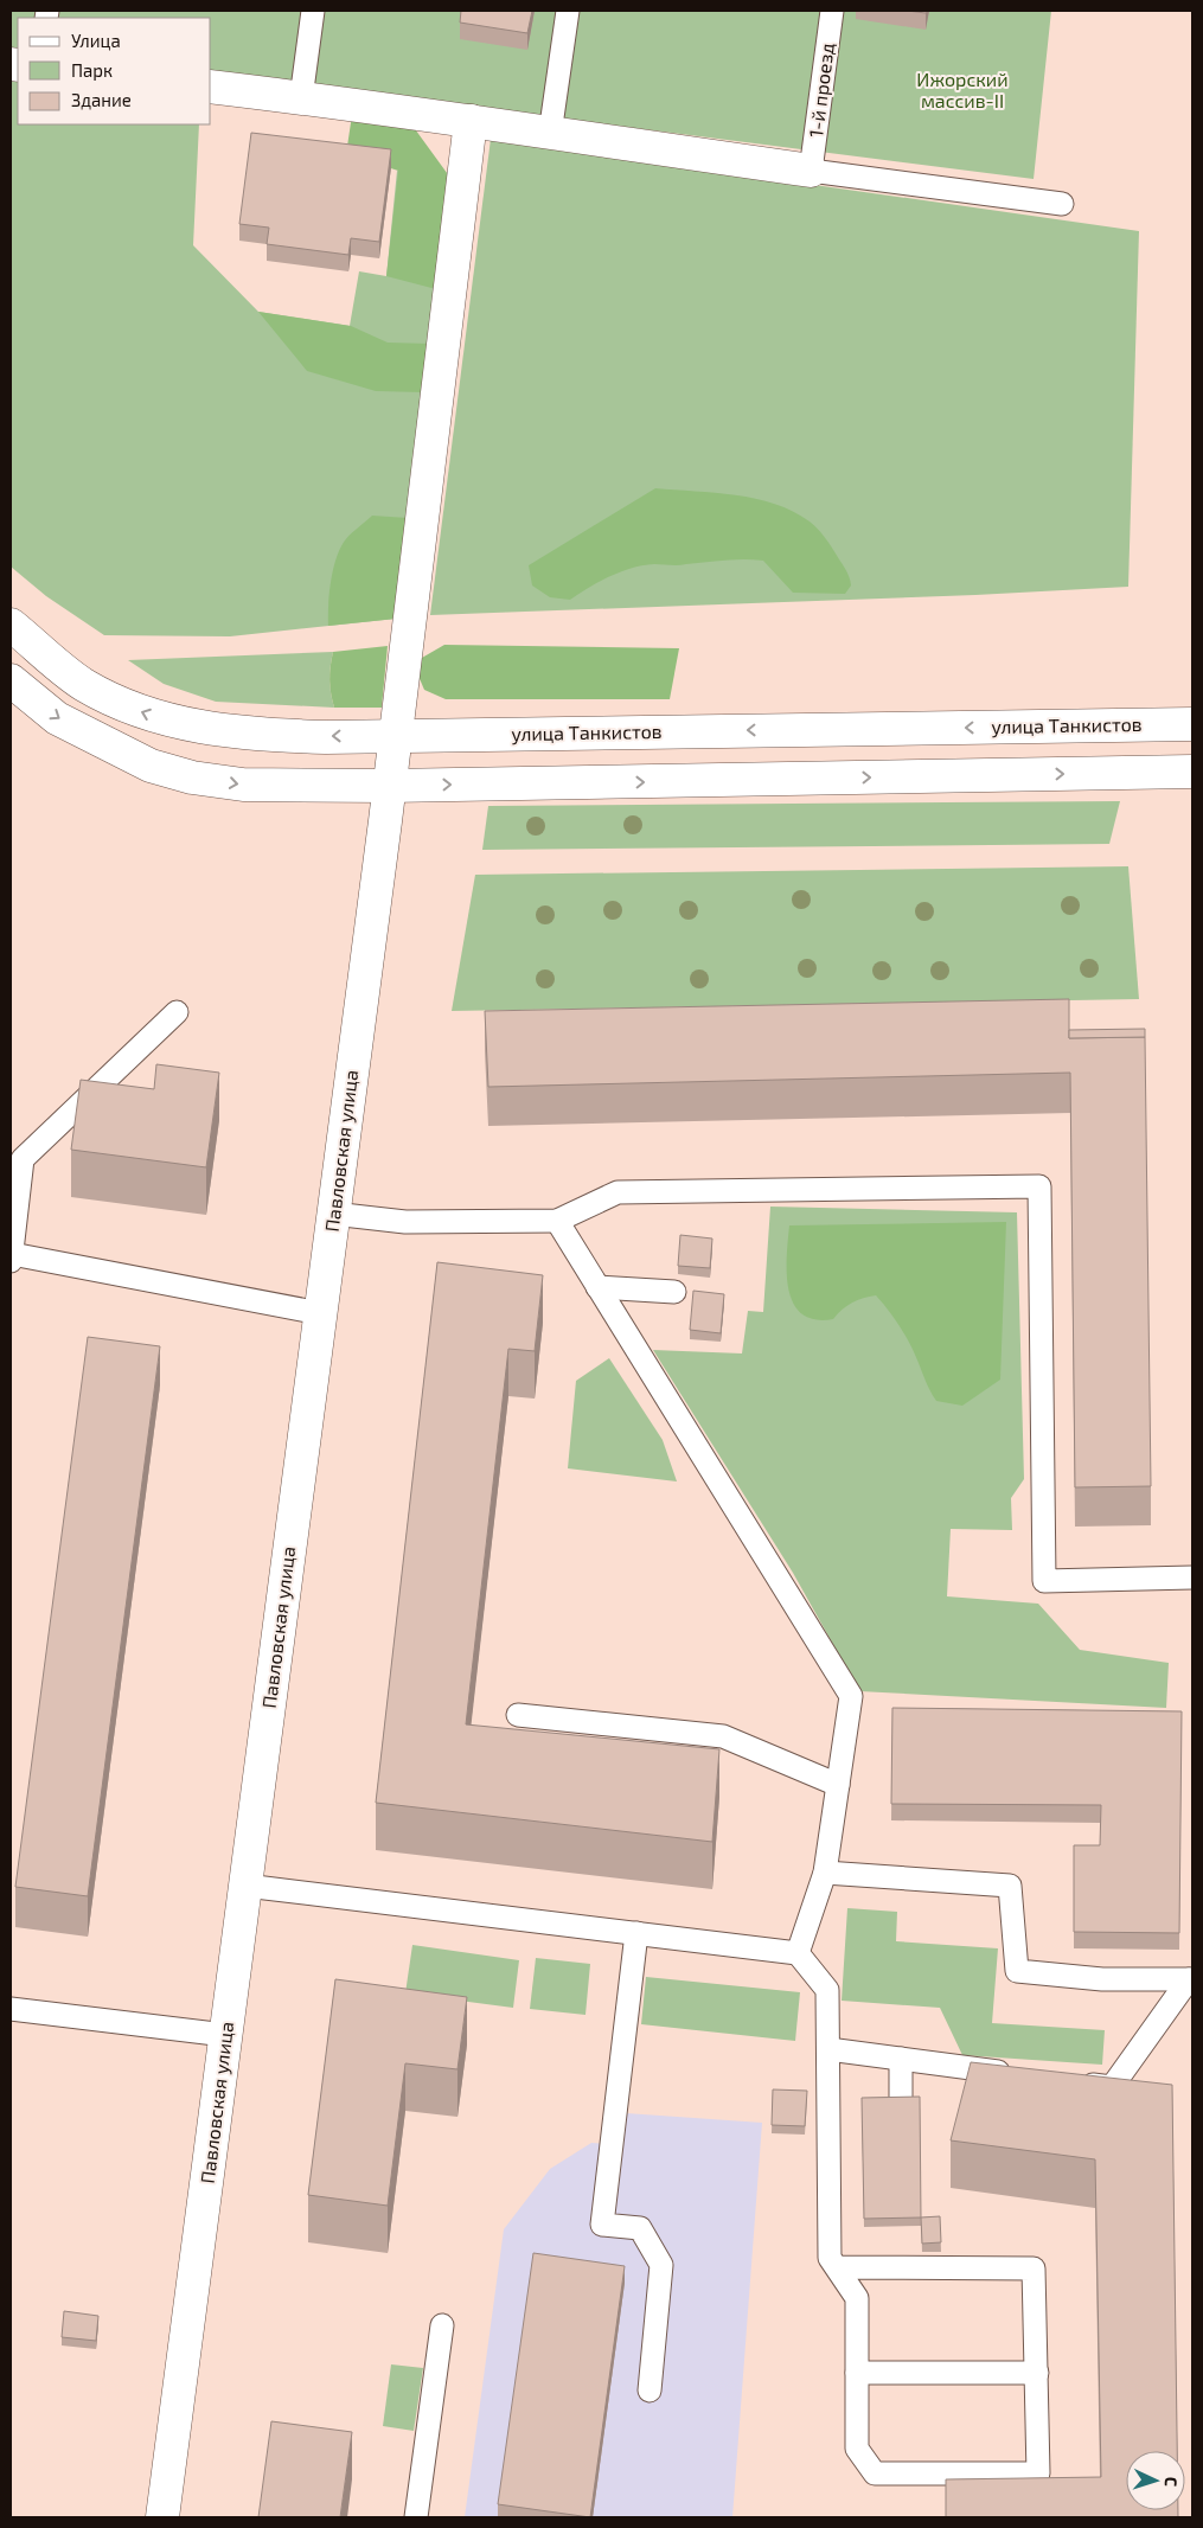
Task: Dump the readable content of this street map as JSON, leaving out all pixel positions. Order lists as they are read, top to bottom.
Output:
{
  "streets": {
    "street": ["улица Танкистов", "Павловская улица"],
    "lane": ["1-й проезд"]
  },
  "crossings": [
    ["улица Танкистов", "Павловская улица"]
  ],
  "parks": ["Ижорский массив-II"],
  "legend": ["Улица", "Парк", "Здание"],
  "north": "right"
}
